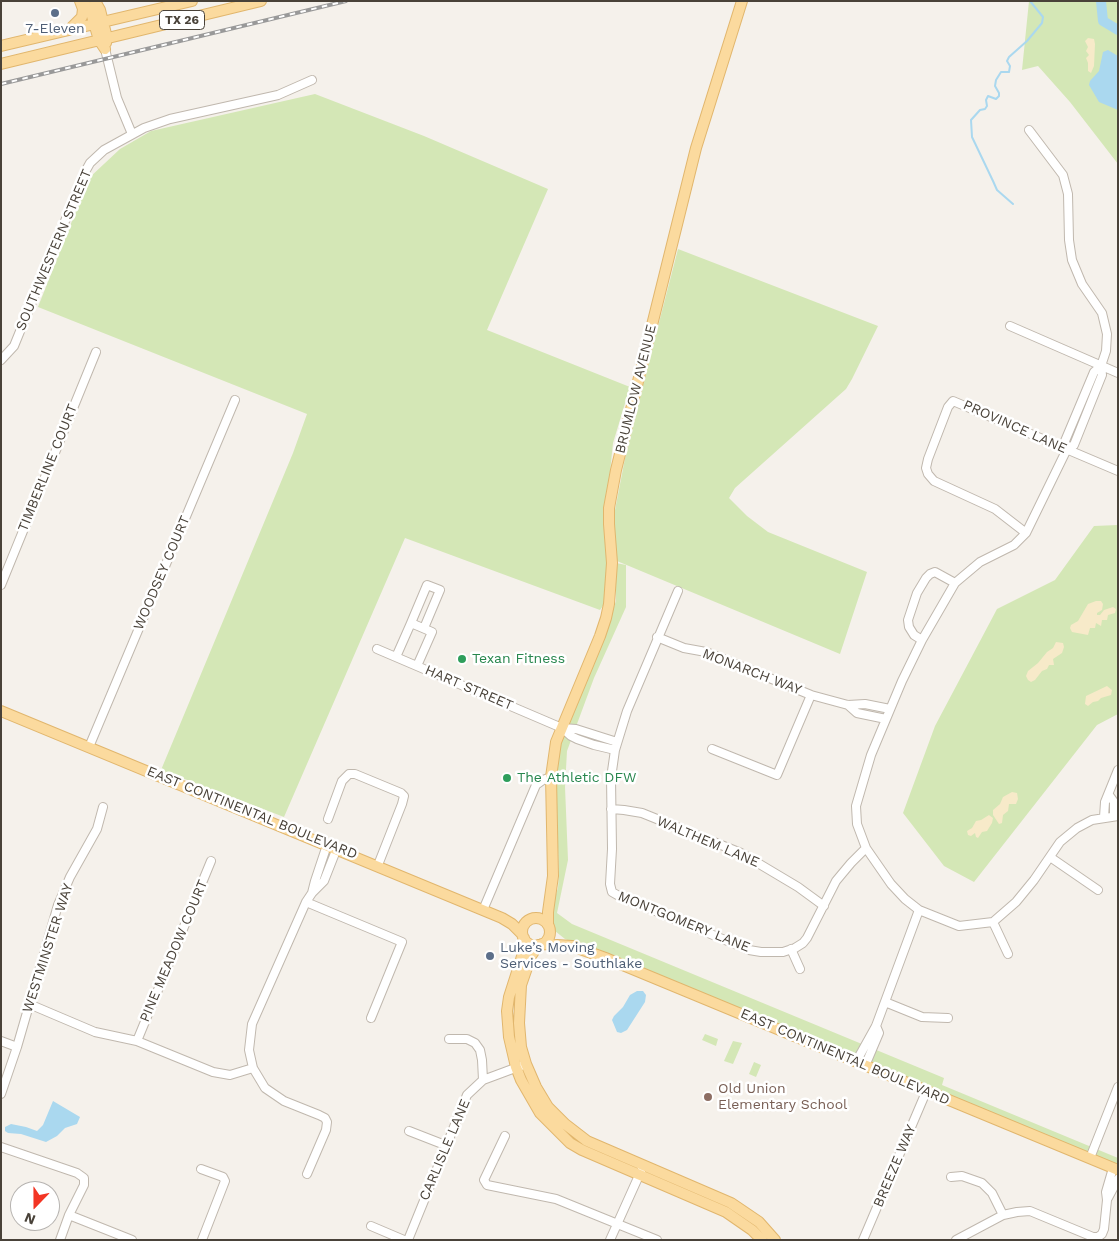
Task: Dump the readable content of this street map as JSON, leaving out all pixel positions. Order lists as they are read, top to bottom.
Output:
{
  "streets": {
    "main road": ["TX 26", "BRUMLOW AVENUE", "EAST CONTINENTAL BOULEVARD"],
    "street": [
      "SOUTHWESTERN STREET",
      "PROVINCE LANE",
      "TIMBERLINE COURT",
      "WOODSEY COURT",
      "MONARCH WAY",
      "HART STREET",
      "WALTHEM LANE",
      "MONTGOMERY LANE",
      "WESTMINSTER WAY",
      "PINE MEADOW COURT",
      "CARLISLE LANE",
      "BREEZE WAY"
    ]
  },
  "crossings": [
    ["BRUMLOW AVENUE", "HART STREET"],
    ["BRUMLOW AVENUE", "EAST CONTINENTAL BOULEVARD"],
    ["WOODSEY COURT", "EAST CONTINENTAL BOULEVARD"],
    ["MONARCH WAY", "MONTGOMERY LANE"],
    ["EAST CONTINENTAL BOULEVARD", "BREEZE WAY"],
    ["WALTHEM LANE", "MONTGOMERY LANE"]
  ],
  "places": [
    "7-Eleven",
    "Texan Fitness",
    "The Athletic DFW",
    "Luke’s Moving Services - Southlake",
    "Old Union Elementary School"
  ],
  "north": "bottom"
}
